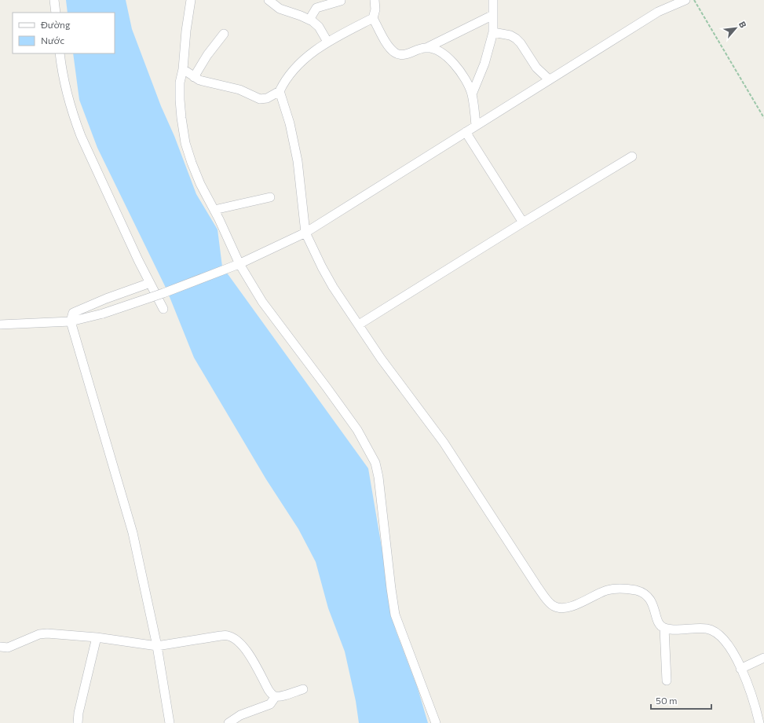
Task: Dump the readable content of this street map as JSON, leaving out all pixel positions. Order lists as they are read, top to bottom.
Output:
{
  "legend": ["Đường", "Nước"],
  "scale_bar": "50 m",
  "north": "top right"
}
